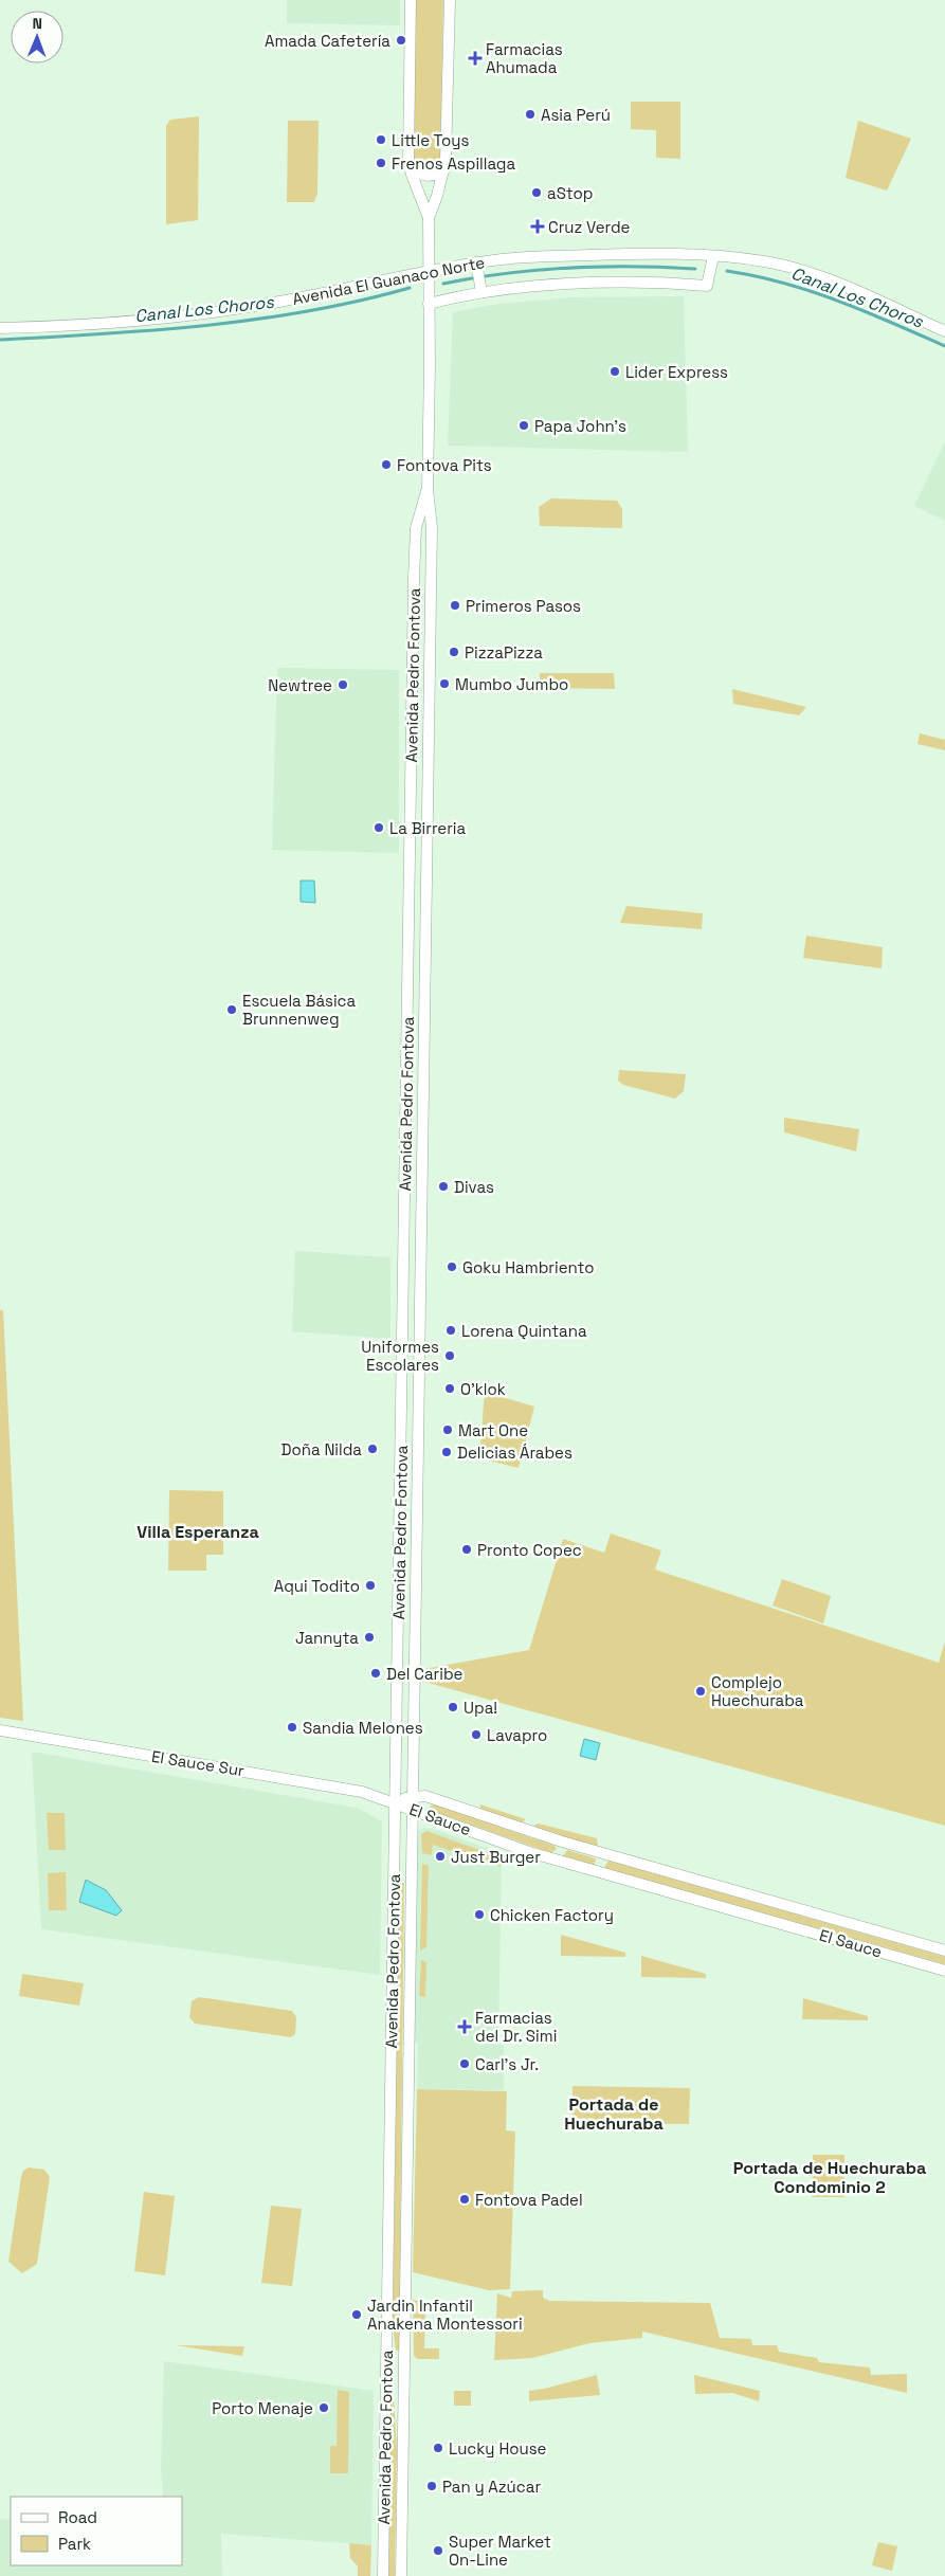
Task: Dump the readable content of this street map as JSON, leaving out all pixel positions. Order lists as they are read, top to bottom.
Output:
{
  "streets": {
    "street": [
      "Avenida El Guanaco Norte",
      "Avenida Pedro Fontova",
      "El Sauce Sur",
      "El Sauce"
    ]
  },
  "crossings": [
    ["Avenida El Guanaco Norte", "Avenida Pedro Fontova"],
    ["Avenida Pedro Fontova", "El Sauce Sur"],
    ["Avenida Pedro Fontova", "El Sauce"],
    ["El Sauce Sur", "El Sauce"]
  ],
  "districts": ["Villa Esperanza", "Portada de Huechuraba", "Portada de Huechuraba Condominio 2"],
  "water": ["Canal Los Choros"],
  "places": {
    "other": [
      "Amada Cafetería",
      "Asia Perú",
      "Little Toys",
      "Frenos Aspillaga",
      "aStop",
      "Lider Express",
      "Papa John's",
      "Fontova Pits",
      "Primeros Pasos",
      "PizzaPizza",
      "Mumbo Jumbo",
      "Newtree",
      "La Birreria",
      "Escuela Básica Brunnenweg",
      "Divas",
      "Goku Hambriento",
      "Lorena Quintana",
      "Uniformes Escolares",
      "O'klok",
      "Mart One",
      "Doña Nilda",
      "Delicias Árabes",
      "Pronto Copec",
      "Aqui Todito",
      "Jannyta",
      "Del Caribe",
      "Complejo Huechuraba",
      "Upa!",
      "Sandia Melones",
      "Lavapro",
      "Just Burger",
      "Chicken Factory",
      "Carl's Jr.",
      "Fontova Padel",
      "Jardin Infantil Anakena Montessori",
      "Porto Menaje",
      "Lucky House",
      "Pan y Azúcar",
      "Super Market On-Line"
    ],
    "health": ["Farmacias Ahumada", "Cruz Verde", "Farmacias del Dr. Simi"]
  },
  "legend": ["Road", "Park"],
  "north": "top"
}
